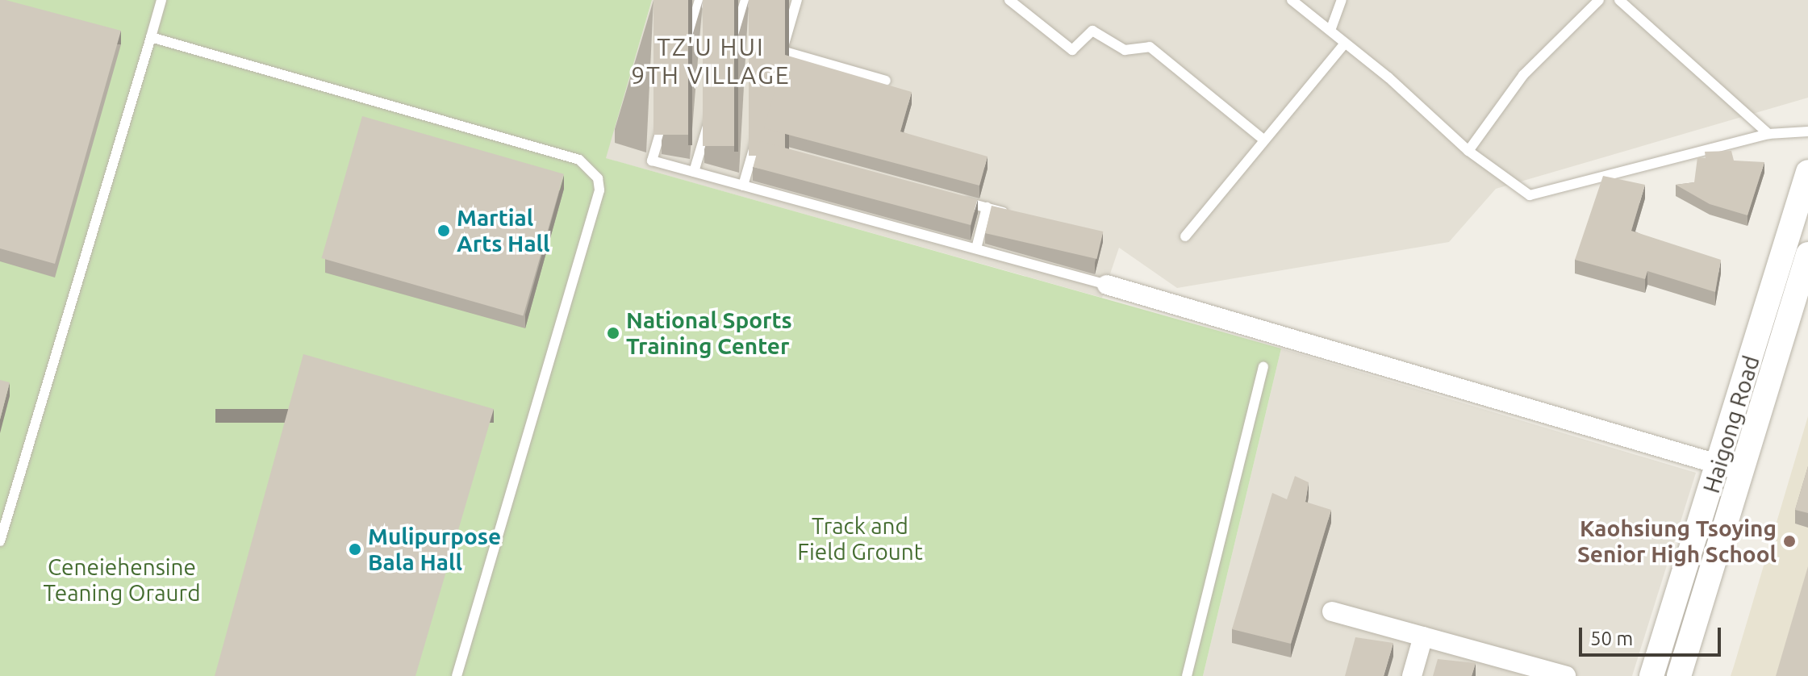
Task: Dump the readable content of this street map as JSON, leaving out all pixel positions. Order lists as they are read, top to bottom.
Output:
{
  "streets": {
    "street": ["Haigong Road"]
  },
  "districts": ["TZ'U HUI 9TH VILLAGE"],
  "parks": ["Track and Field Grount", "Ceneiehensine Teaning Oraurd"],
  "places": [
    "Martial Arts Hall",
    "National Sports Training Center",
    "Kaohsiung Tsoying Senior High School",
    "Mulipurpose Bala Hall"
  ],
  "scale_bar": "50 m"
}
